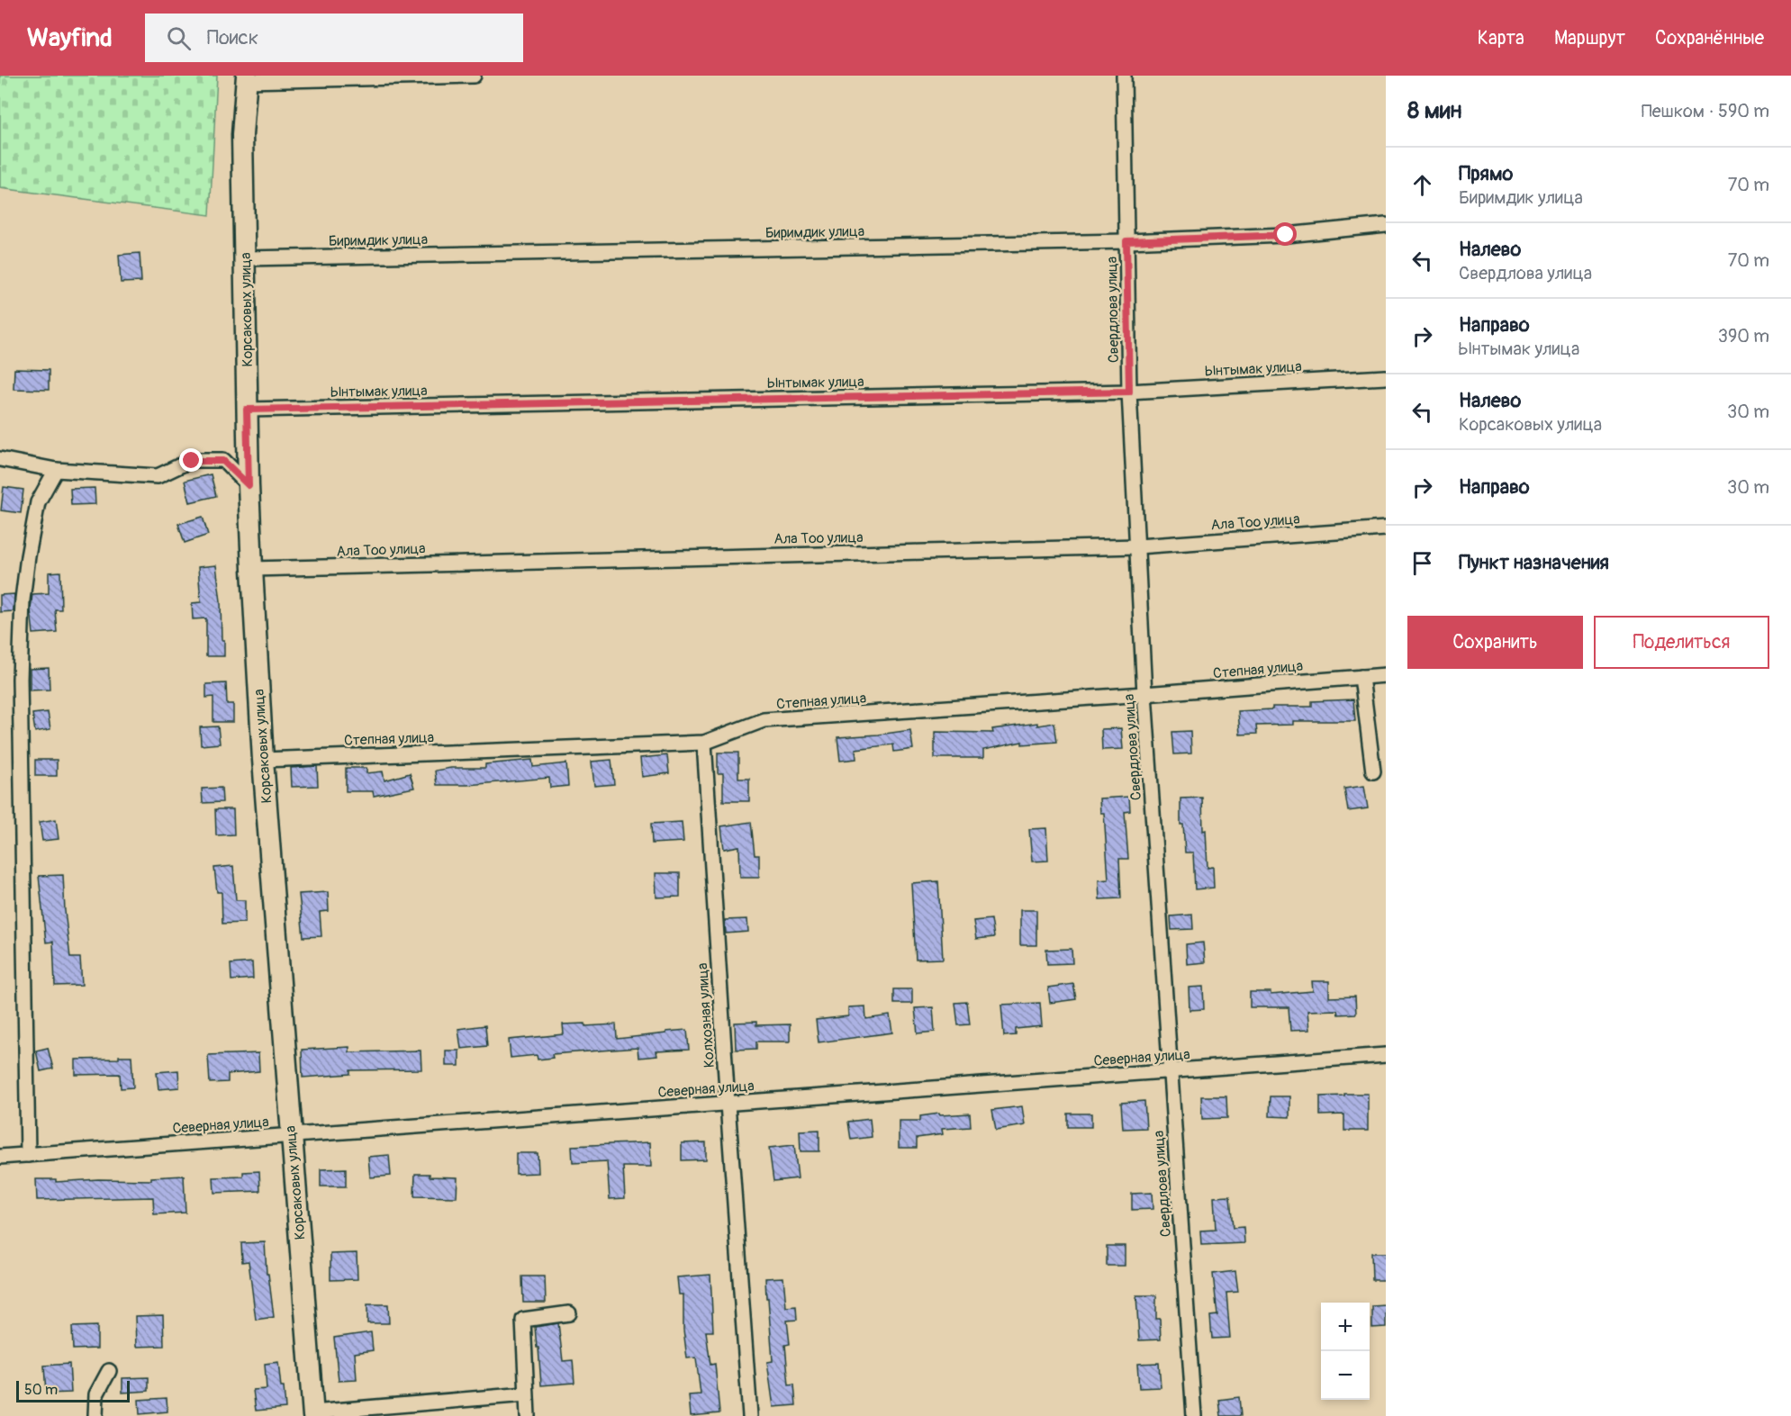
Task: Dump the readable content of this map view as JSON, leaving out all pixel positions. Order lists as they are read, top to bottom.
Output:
{
  "streets": {
    "street": [
      "Биримдик улица",
      "Корсаковых улица",
      "Свердлова улица",
      "Ынтымак улица",
      "Ала Тоо улица",
      "Степная улица",
      "Колхозная улица",
      "Северная улица"
    ]
  },
  "crossings": [
    ["Биримдик улица", "Корсаковых улица"],
    ["Биримдик улица", "Свердлова улица"],
    ["Корсаковых улица", "Ынтымак улица"],
    ["Корсаковых улица", "Ала Тоо улица"],
    ["Корсаковых улица", "Степная улица"],
    ["Корсаковых улица", "Северная улица"],
    ["Свердлова улица", "Ынтымак улица"],
    ["Свердлова улица", "Ала Тоо улица"],
    ["Свердлова улица", "Степная улица"],
    ["Свердлова улица", "Северная улица"],
    ["Степная улица", "Колхозная улица"],
    ["Колхозная улица", "Северная улица"]
  ],
  "scale_bar": "50 m",
  "page": {
    "header": "Wayfind",
    "search": "Поиск",
    "nav": ["Карта", "Маршрут", "Сохранённые"],
    "heading": ["8 мин", "Пешком · 590 m"],
    "list": [
      ["Прямо", "Биримдик улица", "70 m"],
      ["Налево", "Свердлова улица", "70 m"],
      ["Направо", "Ынтымак улица", "390 m"],
      ["Налево", "Корсаковых улица", "30 m"],
      ["Направо", "30 m"],
      "Пункт назначения"
    ],
    "buttons": ["Сохранить", "Поделиться"],
    "map_buttons": ["+", "−"],
    "scale": "50 m"
  }
}
